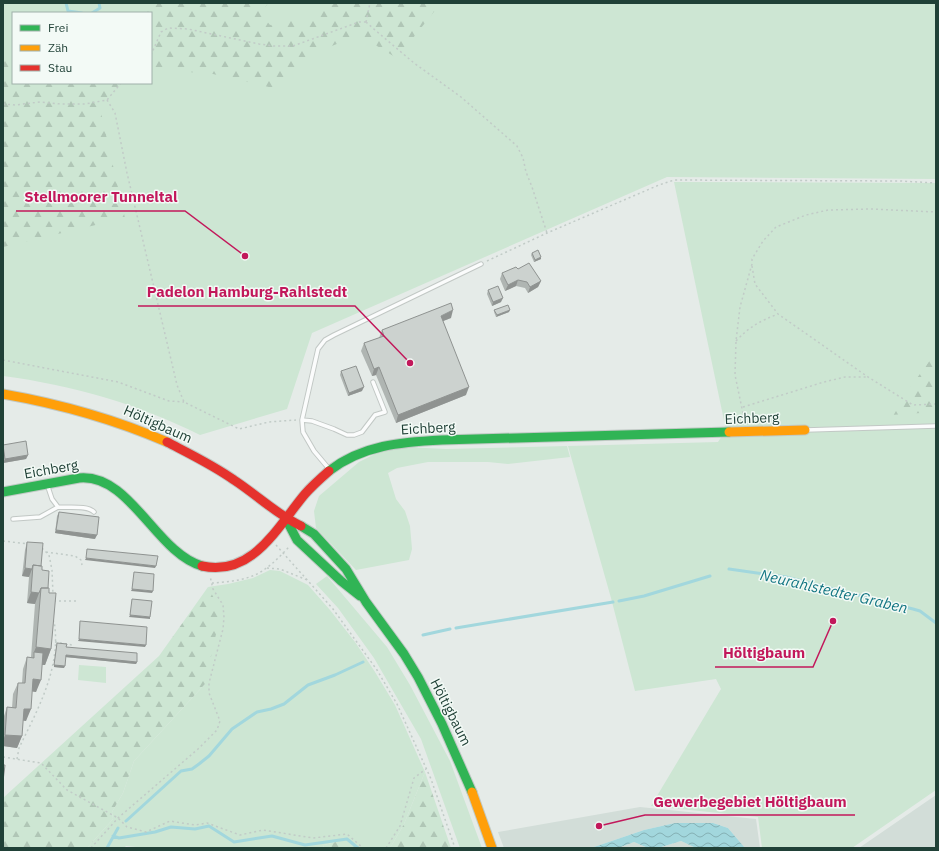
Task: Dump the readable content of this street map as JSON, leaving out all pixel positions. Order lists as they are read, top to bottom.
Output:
{
  "streets": {
    "street": ["Eichberg", "Höltigbaum"]
  },
  "crossings": [
    ["Eichberg", "Höltigbaum"]
  ],
  "water": ["Neurahlstedter Graben"],
  "places": [
    "Stellmoorer Tunneltal",
    "Padelon Hamburg-Rahlstedt",
    "Höltigbaum",
    "Gewerbegebiet Höltigbaum"
  ],
  "legend": ["Frei", "Zäh", "Stau"]
}
